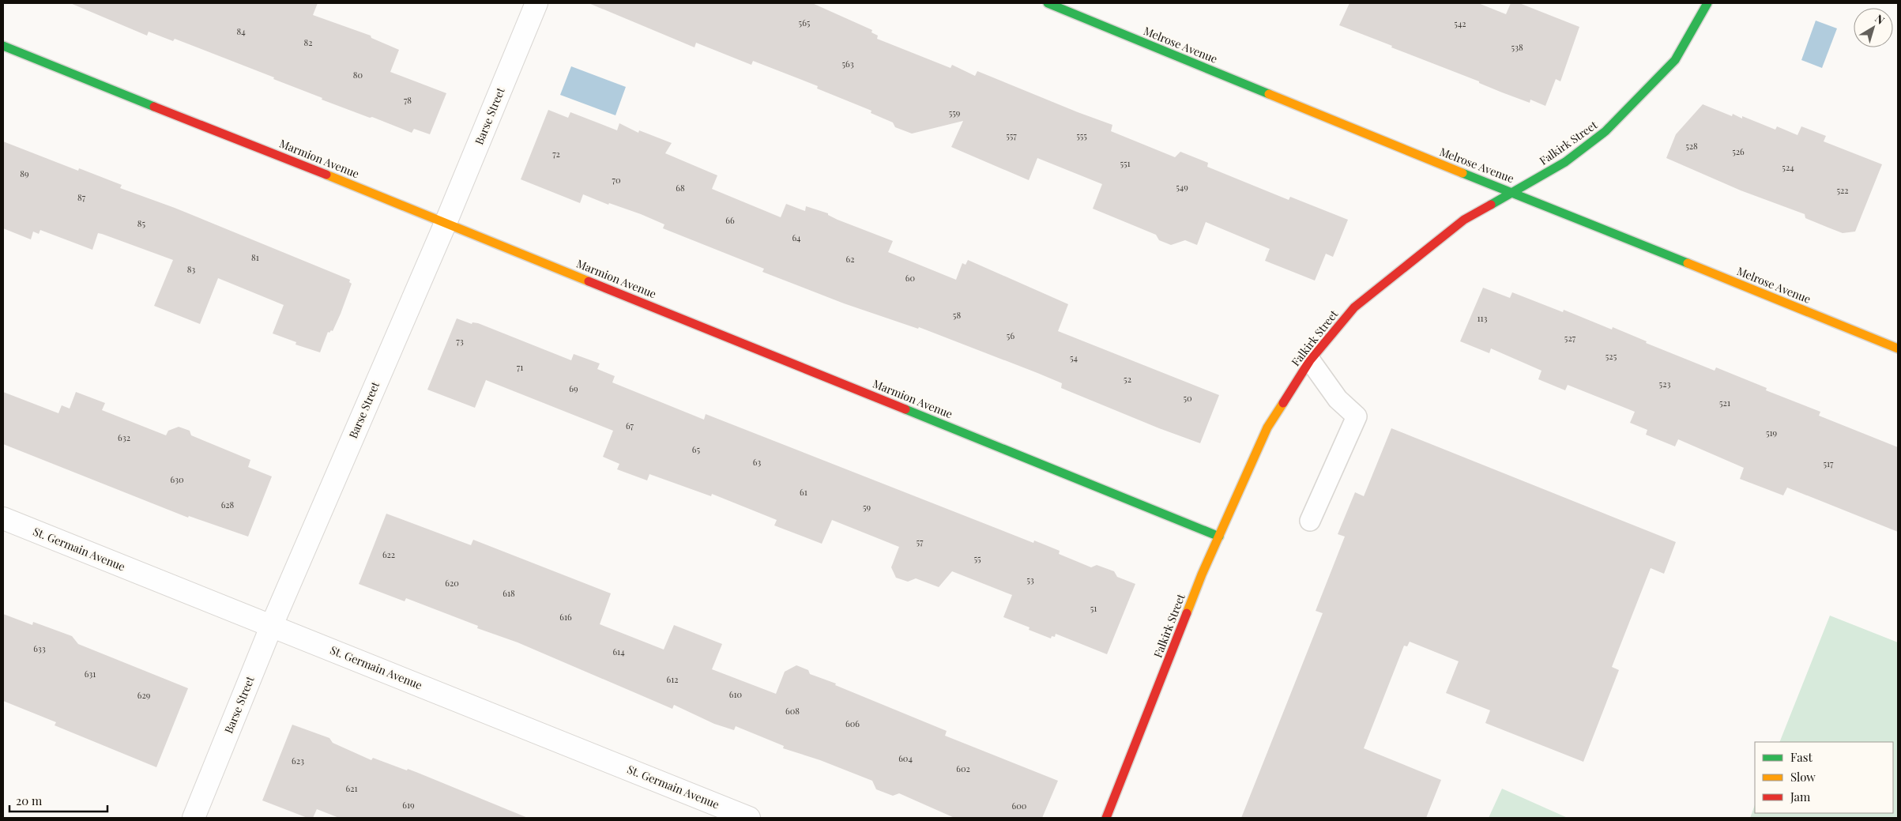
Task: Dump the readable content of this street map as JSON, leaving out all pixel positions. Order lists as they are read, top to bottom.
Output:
{
  "streets": {
    "street": [
      "Melrose Avenue",
      "Barse Street",
      "Falkirk Street",
      "Marmion Avenue",
      "St. Germain Avenue"
    ]
  },
  "crossings": [
    ["Melrose Avenue", "Falkirk Street"],
    ["Barse Street", "Marmion Avenue"],
    ["Barse Street", "St. Germain Avenue"],
    ["Falkirk Street", "Marmion Avenue"]
  ],
  "house_numbers": [
    "565",
    "542",
    "84",
    "82",
    "538",
    "563",
    "80",
    "78",
    "559",
    "557",
    "555",
    "528",
    "526",
    "72",
    "551",
    "524",
    "89",
    "70",
    "549",
    "68",
    "522",
    "87",
    "66",
    "85",
    "64",
    "81",
    "62",
    "83",
    "60",
    "58",
    "113",
    "56",
    "527",
    "73",
    "525",
    "54",
    "71",
    "52",
    "523",
    "69",
    "50",
    "521",
    "67",
    "519",
    "632",
    "65",
    "63",
    "517",
    "630",
    "61",
    "628",
    "59",
    "57",
    "622",
    "55",
    "53",
    "620",
    "618",
    "51",
    "616",
    "633",
    "614",
    "631",
    "612",
    "610",
    "629",
    "608",
    "606",
    "604",
    "623",
    "602",
    "621",
    "619",
    "600"
  ],
  "legend": ["Fast", "Slow", "Jam"],
  "scale_bar": "20 m",
  "north": "top right"
}
